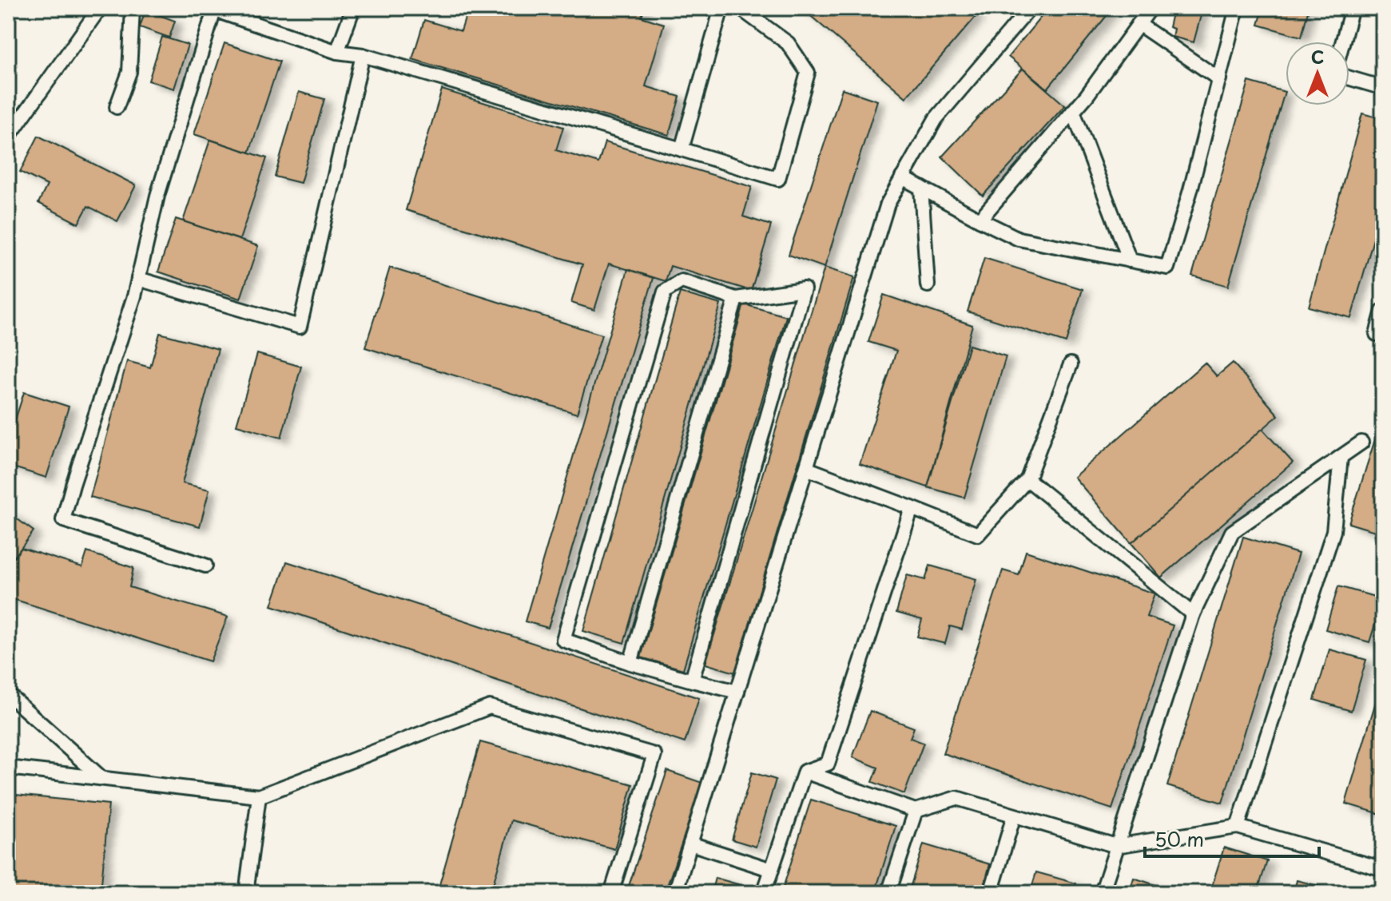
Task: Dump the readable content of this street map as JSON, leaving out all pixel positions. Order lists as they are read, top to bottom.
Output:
{
  "scale_bar": "50 m",
  "north": "top"
}
